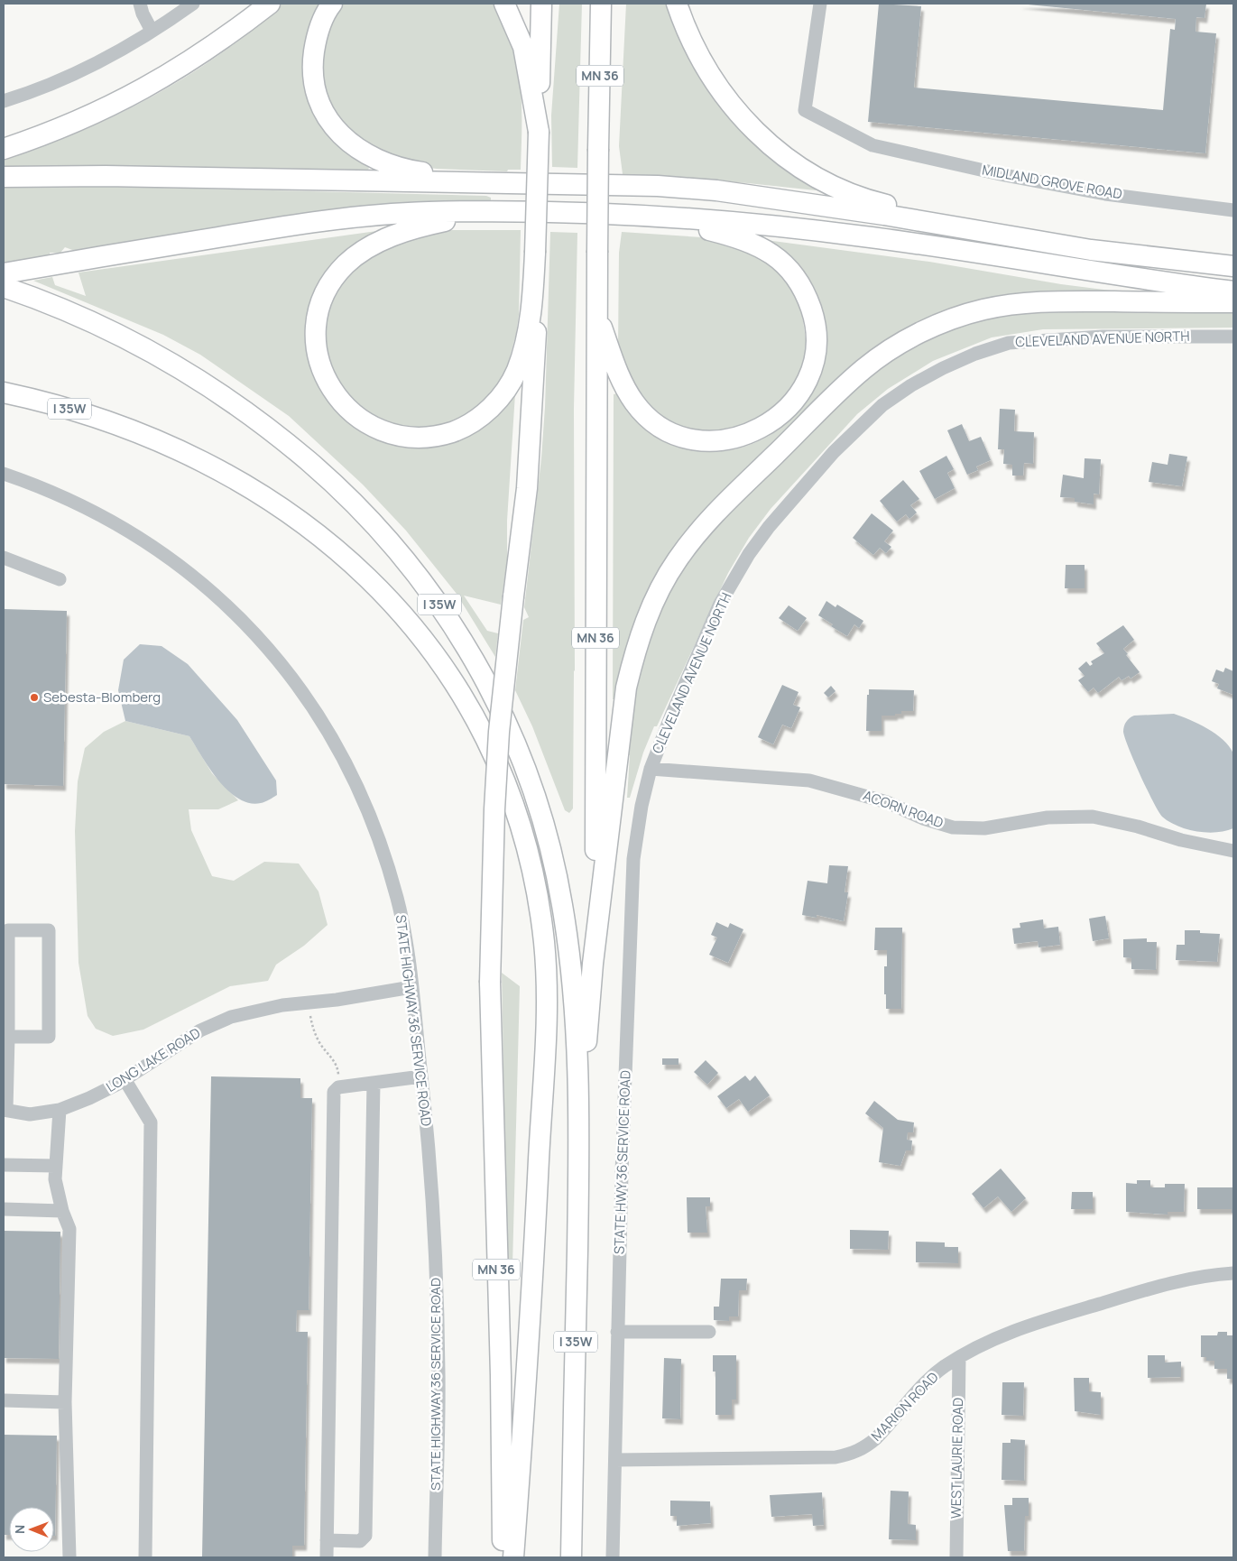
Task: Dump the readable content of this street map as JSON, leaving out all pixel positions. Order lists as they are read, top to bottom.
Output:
{
  "streets": {
    "highway": ["MN 36", "I 35W"],
    "street": [
      "MIDLAND GROVE ROAD",
      "CLEVELAND AVENUE NORTH",
      "ACORN ROAD",
      "STATE HIGHWAY 36 SERVICE ROAD",
      "LONG LAKE ROAD",
      "STATE HWY 36 SERVICE ROAD",
      "MARION ROAD",
      "WEST LAURIE ROAD"
    ]
  },
  "crossings": [
    ["MN 36", "I 35W"],
    ["CLEVELAND AVENUE NORTH", "ACORN ROAD"],
    ["CLEVELAND AVENUE NORTH", "STATE HWY 36 SERVICE ROAD"],
    ["ACORN ROAD", "STATE HWY 36 SERVICE ROAD"],
    ["STATE HIGHWAY 36 SERVICE ROAD", "LONG LAKE ROAD"],
    ["STATE HWY 36 SERVICE ROAD", "MARION ROAD"],
    ["MARION ROAD", "WEST LAURIE ROAD"]
  ],
  "places": ["Sebesta-Blomberg"],
  "north": "left"
}
